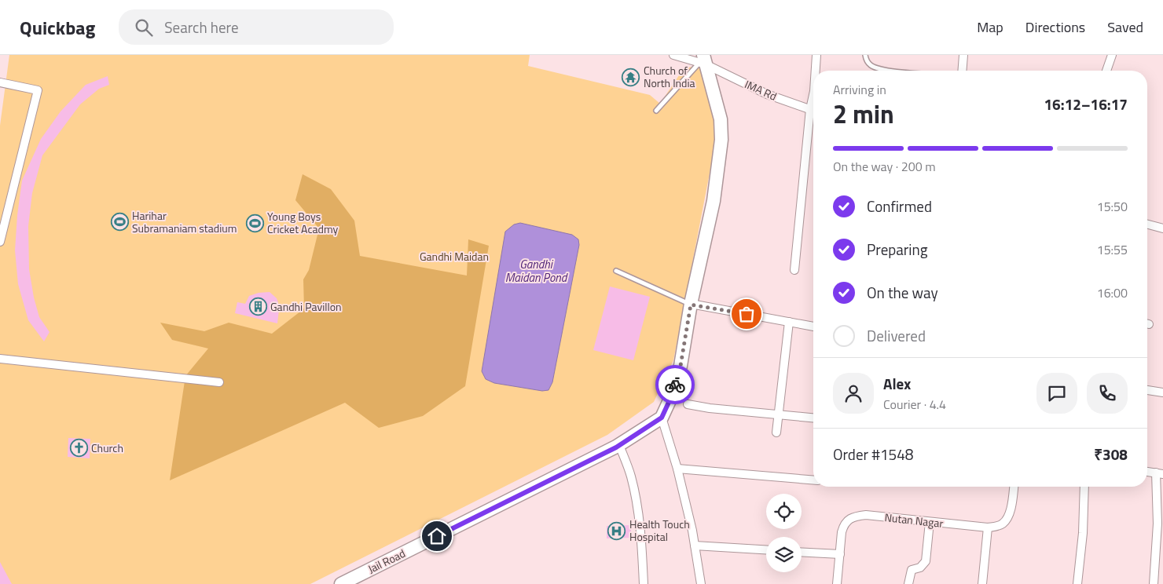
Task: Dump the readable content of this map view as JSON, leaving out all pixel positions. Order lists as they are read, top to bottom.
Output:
{
  "streets": {
    "main road": ["Jail Road"],
    "street": ["IMA Rd", "Nutan Nagar"]
  },
  "water": ["Gandhi Maidan Pond"],
  "parks": ["Gandhi Maidan"],
  "places": {
    "temple": ["Church of North India"],
    "sports": ["Harihar Subramaniam stadium", "Young Boys Cricket Acadmy"],
    "building": ["Gandhi Pavillon"],
    "church": ["Church"],
    "hospital": ["Health Touch Hospital"]
  },
  "page": {
    "header": "Quickbag",
    "search": "Search here",
    "nav": ["Map", "Directions", "Saved"],
    "heading": ["2 min", "Arriving in", "16:12–16:17"],
    "panel": [
      "Alex",
      "Courier · 4.4",
      "Order #1548",
      "₹308"
    ],
    "bar": "On the way · 200 m",
    "list": [
      ["Confirmed", "15:50"],
      ["Preparing", "15:55"],
      ["On the way", "16:00"],
      "Delivered"
    ]
  }
}
